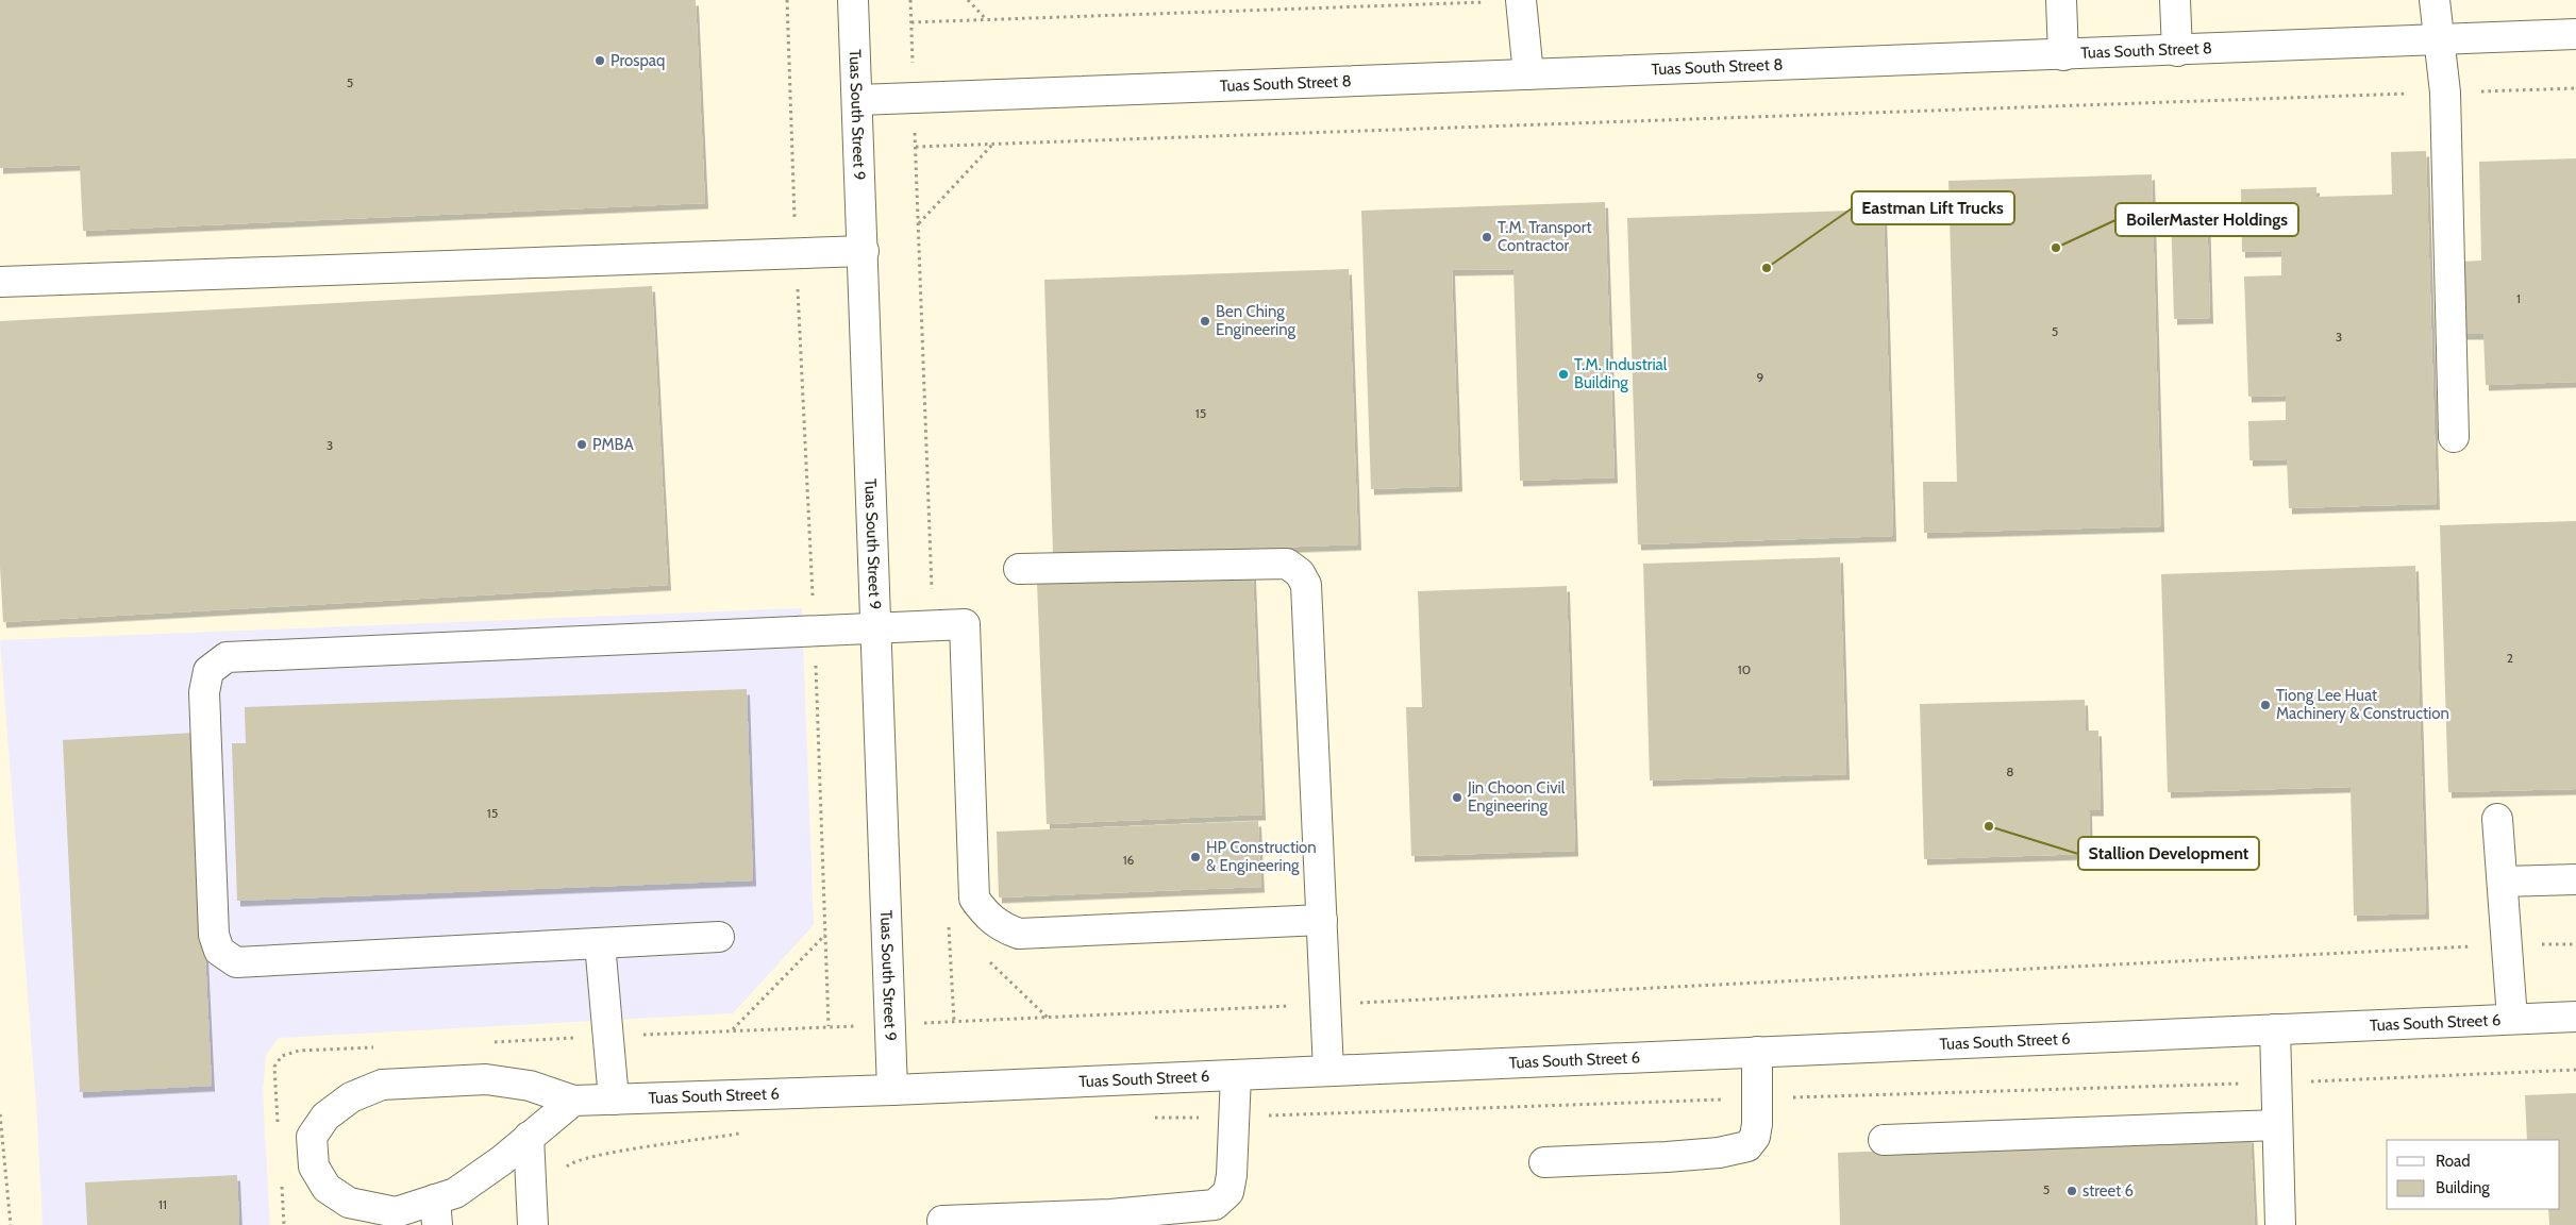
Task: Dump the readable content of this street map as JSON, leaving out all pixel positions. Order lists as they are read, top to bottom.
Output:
{
  "streets": {
    "street": ["Tuas South Street 8", "Tuas South Street 9", "Tuas South Street 6"]
  },
  "crossings": [
    ["Tuas South Street 8", "Tuas South Street 9"],
    ["Tuas South Street 9", "Tuas South Street 6"]
  ],
  "places": [
    "Prospaq",
    "T.M. Transport Contractor",
    "BoilerMaster Holdings",
    "Eastman Lift Trucks",
    "Ben Ching Engineering",
    "T.M. Industrial Building",
    "PMBA",
    "Tiong Lee Huat Machinery & Construction",
    "Jin Choon Civil Engineering",
    "Stallion Development",
    "HP Construction & Engineering",
    "street 6"
  ],
  "house_numbers": [
    "5",
    "1",
    "5",
    "3",
    "9",
    "15",
    "3",
    "2",
    "10",
    "8",
    "15",
    "16",
    "5",
    "11"
  ],
  "legend": ["Road", "Building"]
}
